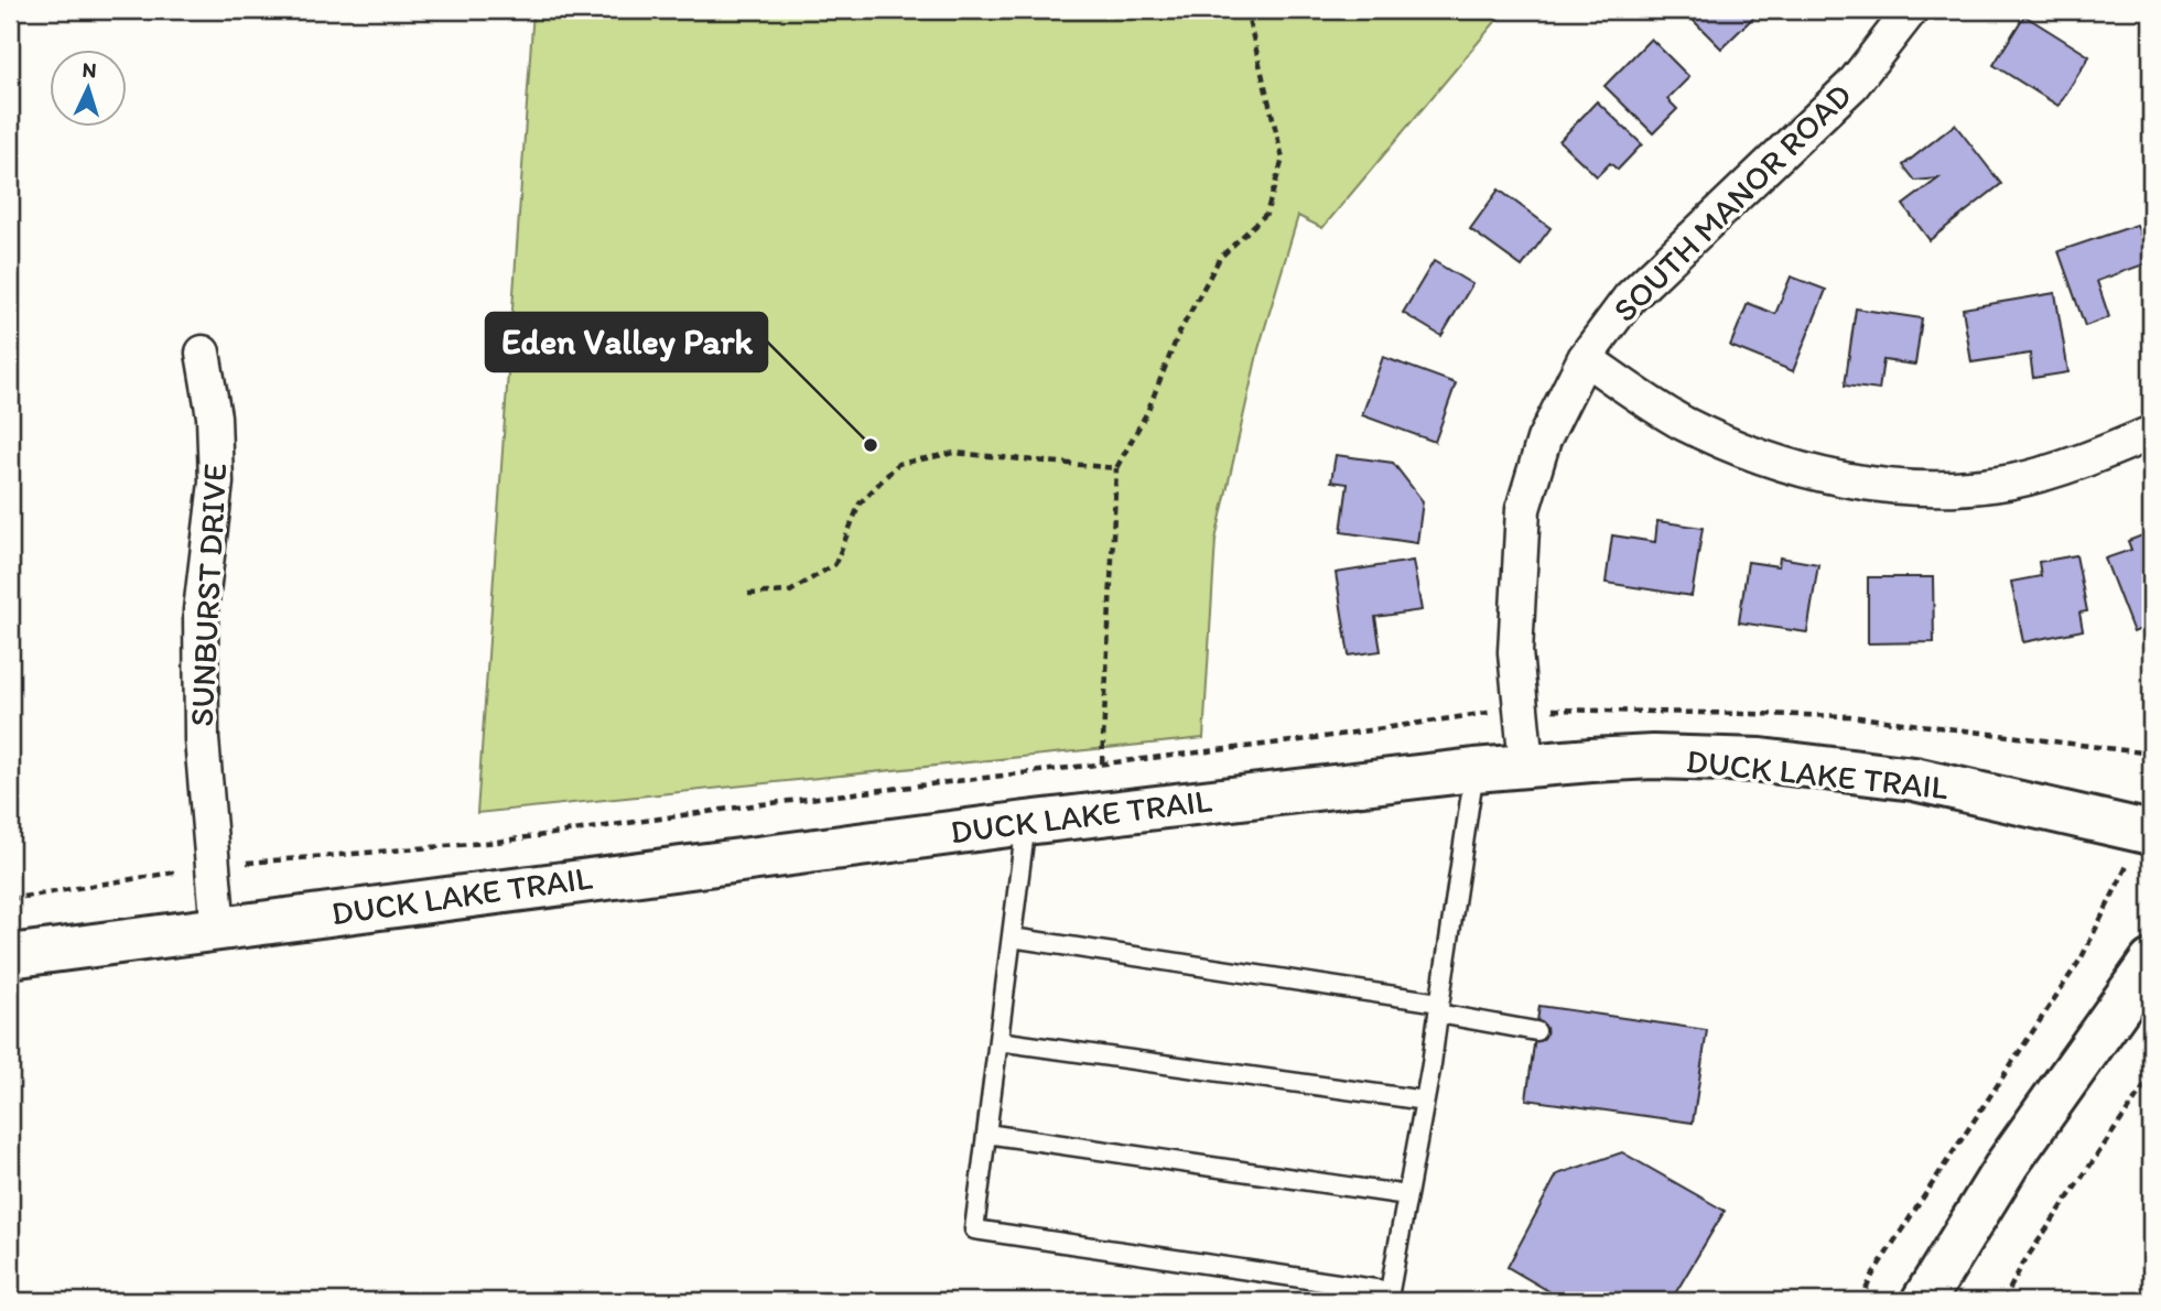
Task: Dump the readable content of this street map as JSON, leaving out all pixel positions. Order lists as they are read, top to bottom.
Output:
{
  "streets": {
    "street": ["SOUTH MANOR ROAD", "SUNBURST DRIVE", "DUCK LAKE TRAIL"]
  },
  "crossings": [
    ["SOUTH MANOR ROAD", "DUCK LAKE TRAIL"],
    ["SUNBURST DRIVE", "DUCK LAKE TRAIL"]
  ],
  "places": ["Eden Valley Park"],
  "north": "top"
}
